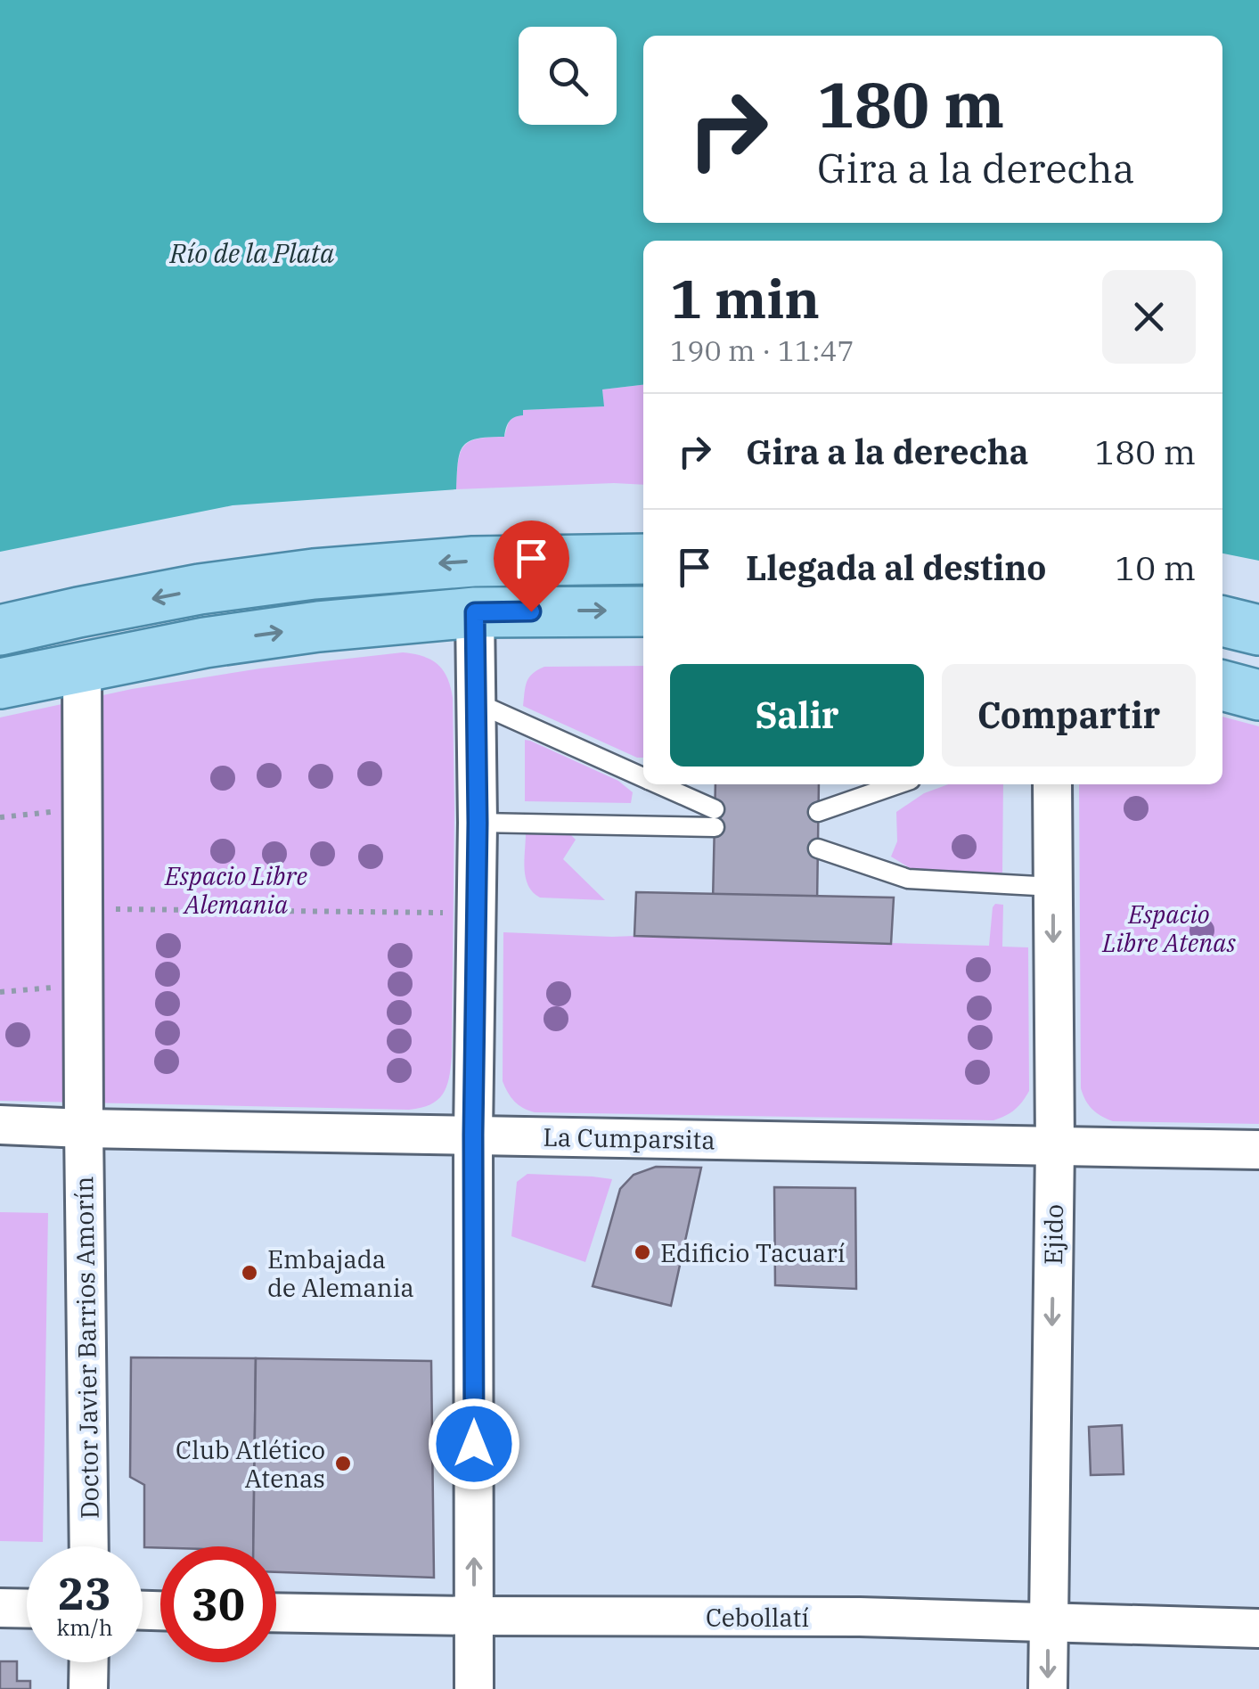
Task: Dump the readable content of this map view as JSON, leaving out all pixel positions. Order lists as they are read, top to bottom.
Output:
{
  "streets": {
    "street": [
      "La Cumparsita",
      "Ejido",
      "Doctor Javier Barrios Amorín",
      "Cebollatí"
    ]
  },
  "crossings": [
    ["La Cumparsita", "Ejido"],
    ["La Cumparsita", "Doctor Javier Barrios Amorín"],
    ["Ejido", "Cebollatí"]
  ],
  "one_way": ["Ejido"],
  "water": ["Río de la Plata"],
  "parks": ["Espacio Libre Alemania", "Espacio Libre Atenas"],
  "places": ["Edificio Tacuarí", "Embajada de Alemania", "Club Atlético Atenas"],
  "page": {
    "turn": ["180 m", "Gira a la derecha"],
    "heading": ["1 min", "190 m · 11:47"],
    "list": [
      {
        "name": "Gira a la derecha",
        "value": "180 m"
      },
      {
        "name": "Llegada al destino",
        "value": "10 m"
      }
    ],
    "buttons": ["Salir", "Compartir"],
    "speed": "23 km/h",
    "limit": "30"
  }
}
